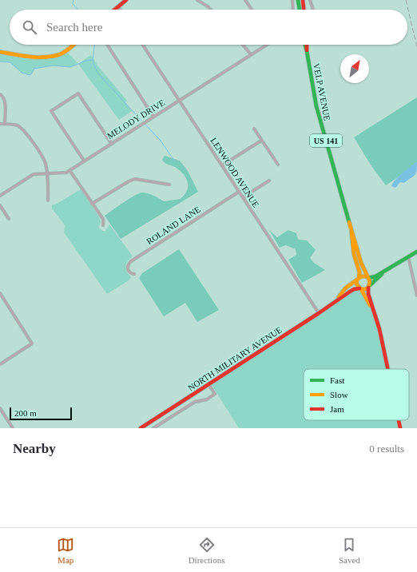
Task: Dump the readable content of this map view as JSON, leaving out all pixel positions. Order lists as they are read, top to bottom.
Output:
{
  "streets": {
    "main road": ["VELP AVENUE", "US 141", "NORTH MILITARY AVENUE"],
    "street": ["MELODY DRIVE", "LENWOOD AVENUE", "ROLAND LANE"]
  },
  "crossings": [
    ["VELP AVENUE", "NORTH MILITARY AVENUE"],
    ["MELODY DRIVE", "LENWOOD AVENUE"],
    ["LENWOOD AVENUE", "ROLAND LANE"],
    ["LENWOOD AVENUE", "NORTH MILITARY AVENUE"]
  ],
  "legend": ["Fast", "Slow", "Jam"],
  "scale_bar": "200 m",
  "north": "top right",
  "page": {
    "search": "Search here",
    "scale": "200 m",
    "heading": ["Nearby", "0 results"],
    "nav": ["Map", "Directions", "Saved"]
  }
}
